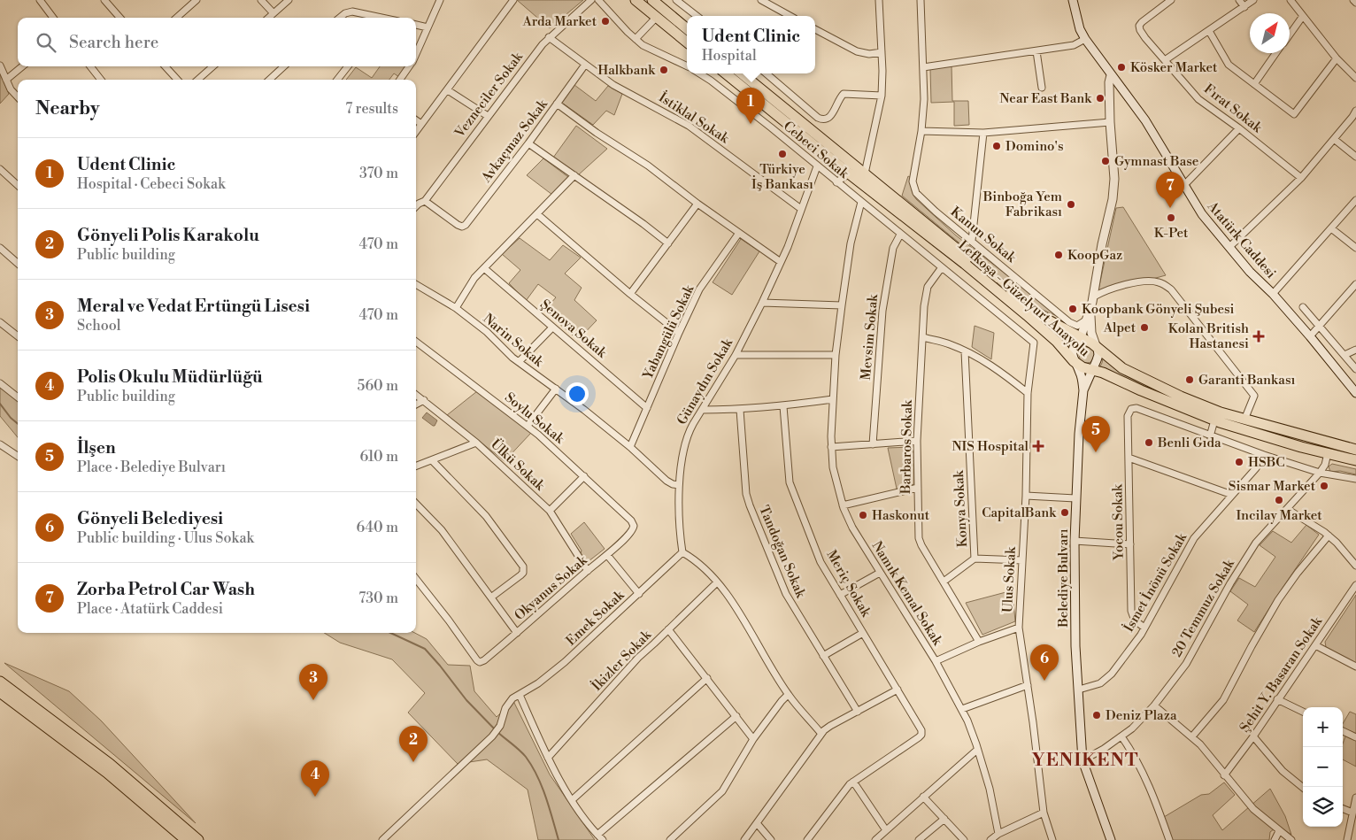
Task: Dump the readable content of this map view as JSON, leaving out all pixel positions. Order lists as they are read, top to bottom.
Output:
{
  "streets": {
    "highway": ["Lefkoşa - Güzelyurt Anayolu"],
    "main road": ["Atatürk Caddesi", "Belediye Bulvarı"],
    "street": [
      "Vezneciler Sokak",
      "Fırat Sokak",
      "İstiklal Sokak",
      "Avkaçmaz Sokak",
      "Cebeci Sokak",
      "Kanun Sokak",
      "Şenova Sokak",
      "Yabangülü Sokak",
      "Mevsim Sokak",
      "Narin Sokak",
      "Günaydın Sokak",
      "Soylu Sokak",
      "Barbaros Sokak",
      "Ülkü Sokak",
      "Konya Sokak",
      "Yocou Sokak",
      "Tandoğan Sokak",
      "Ulus Sokak",
      "İsmet İnönü Sokak",
      "Meriç Sokak",
      "Okyanus Sokak",
      "Namık Kemal Sokak",
      "20 Temmuz Sokak",
      "Emek Sokak",
      "İkizler Sokak",
      "Şehit Y. Basaran Sokak"
    ]
  },
  "crossings": [
    ["Vezneciler Sokak", "İstiklal Sokak"],
    ["Vezneciler Sokak", "Avkaçmaz Sokak"],
    ["İstiklal Sokak", "Avkaçmaz Sokak"],
    ["İstiklal Sokak", "Günaydın Sokak"],
    ["Cebeci Sokak", "Mevsim Sokak"],
    ["Cebeci Sokak", "Günaydın Sokak"],
    ["Cebeci Sokak", "Barbaros Sokak"],
    ["Cebeci Sokak", "Ulus Sokak"],
    ["Cebeci Sokak", "Namık Kemal Sokak"],
    ["Lefkoşa - Güzelyurt Anayolu", "Belediye Bulvarı"],
    ["Lefkoşa - Güzelyurt Anayolu", "20 Temmuz Sokak"],
    ["Şenova Sokak", "Yabangülü Sokak"],
    ["Yabangülü Sokak", "Narin Sokak"],
    ["Narin Sokak", "Günaydın Sokak"],
    ["Günaydın Sokak", "Emek Sokak"],
    ["Soylu Sokak", "Okyanus Sokak"],
    ["Ülkü Sokak", "Okyanus Sokak"],
    ["Yocou Sokak", "İsmet İnönü Sokak"],
    ["Belediye Bulvarı", "İsmet İnönü Sokak"],
    ["Belediye Bulvarı", "20 Temmuz Sokak"]
  ],
  "districts": ["YENIKENT"],
  "places": {
    "other": [
      "Arda Market",
      "Kösker Market",
      "Halkbank",
      "Near East Bank",
      "Domino's",
      "Türkiye İş Bankası",
      "Gymnast Base",
      "Binboğa Yem Fabrikası",
      "K-Pet",
      "KoopGaz",
      "Koopbank Gönyeli Şubesi",
      "Alpet",
      "Garanti Bankası",
      "Benli Gıda",
      "HSBC",
      "Sismar Market",
      "Incilay Market",
      "CapitalBank",
      "Haskonut",
      "Deniz Plaza"
    ],
    "health": ["Kolan British Hastanesi", "NIS Hospital"]
  },
  "north": "top right",
  "page": {
    "popup": ["Udent Clinic", "Hospital"],
    "search": "Search here",
    "heading": ["Nearby", "7 results"],
    "pins": [
      "1",
      "7",
      "5",
      "6",
      "3",
      "2",
      "4"
    ],
    "list": [
      {
        "mark": "1",
        "name": "Udent Clinic",
        "note": "Hospital · Cebeci Sokak",
        "value": "370 m"
      },
      {
        "mark": "2",
        "name": "Gönyeli Polis Karakolu",
        "note": "Public building",
        "value": "470 m"
      },
      {
        "mark": "3",
        "name": "Meral ve Vedat Ertüngü Lisesi",
        "note": "School",
        "value": "470 m"
      },
      {
        "mark": "4",
        "name": "Polis Okulu Müdürlüğü",
        "note": "Public building",
        "value": "560 m"
      },
      {
        "mark": "5",
        "name": "İlşen",
        "note": "Place · Belediye Bulvarı",
        "value": "610 m"
      },
      {
        "mark": "6",
        "name": "Gönyeli Belediyesi",
        "note": "Public building · Ulus Sokak",
        "value": "640 m"
      },
      {
        "mark": "7",
        "name": "Zorba Petrol Car Wash",
        "note": "Place · Atatürk Caddesi",
        "value": "730 m"
      }
    ],
    "map_buttons": ["+", "−"]
  }
}
